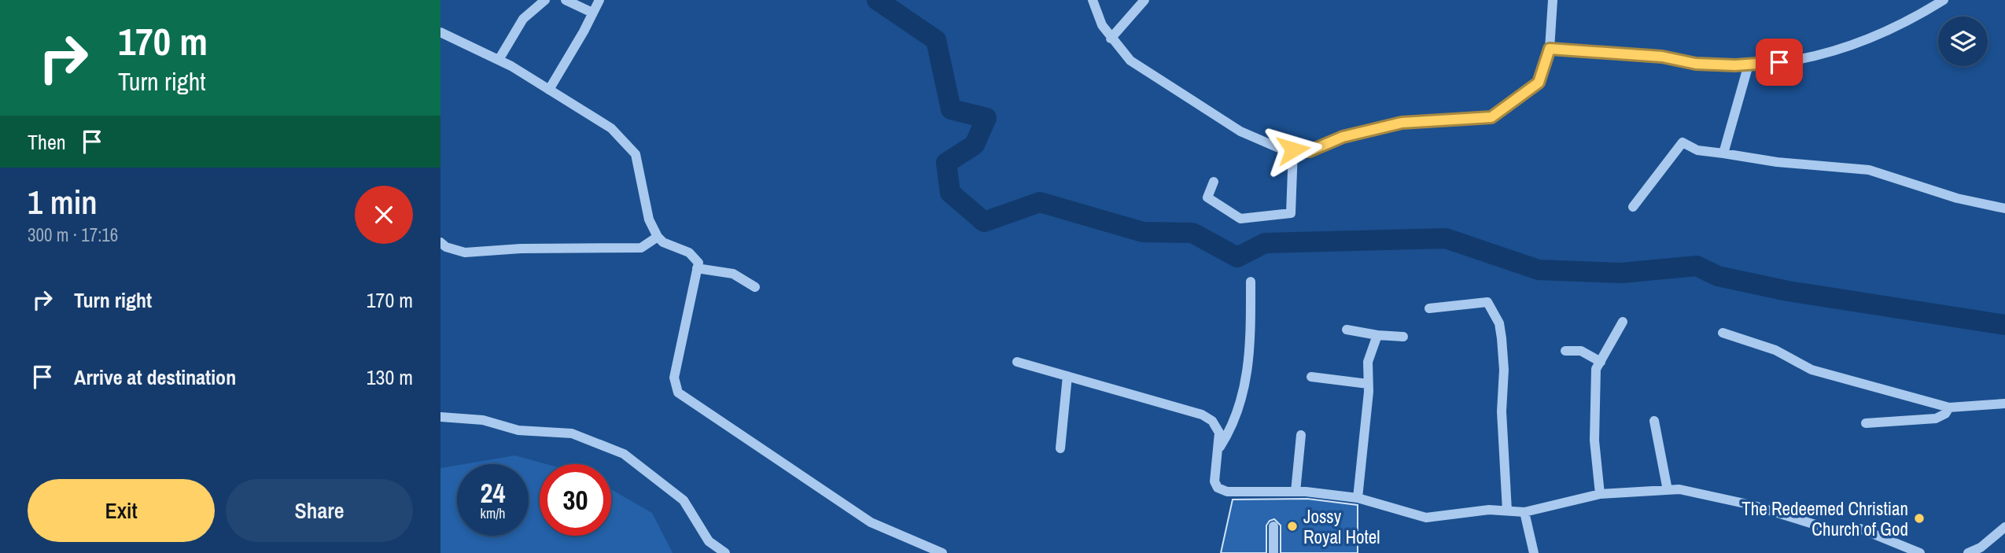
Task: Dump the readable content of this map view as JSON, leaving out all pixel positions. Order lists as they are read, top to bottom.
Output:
{
  "places": ["The Redeemed Christian Church of God", "Jossy Royal Hotel"],
  "page": {
    "turn": ["170 m", "Turn right"],
    "then": "Then",
    "heading": ["1 min", "300 m · 17:16"],
    "list": [
      {
        "name": "Turn right",
        "value": "170 m"
      },
      {
        "name": "Arrive at destination",
        "value": "130 m"
      }
    ],
    "speed": "24 km/h",
    "limit": "30",
    "buttons": ["Exit", "Share"]
  }
}
